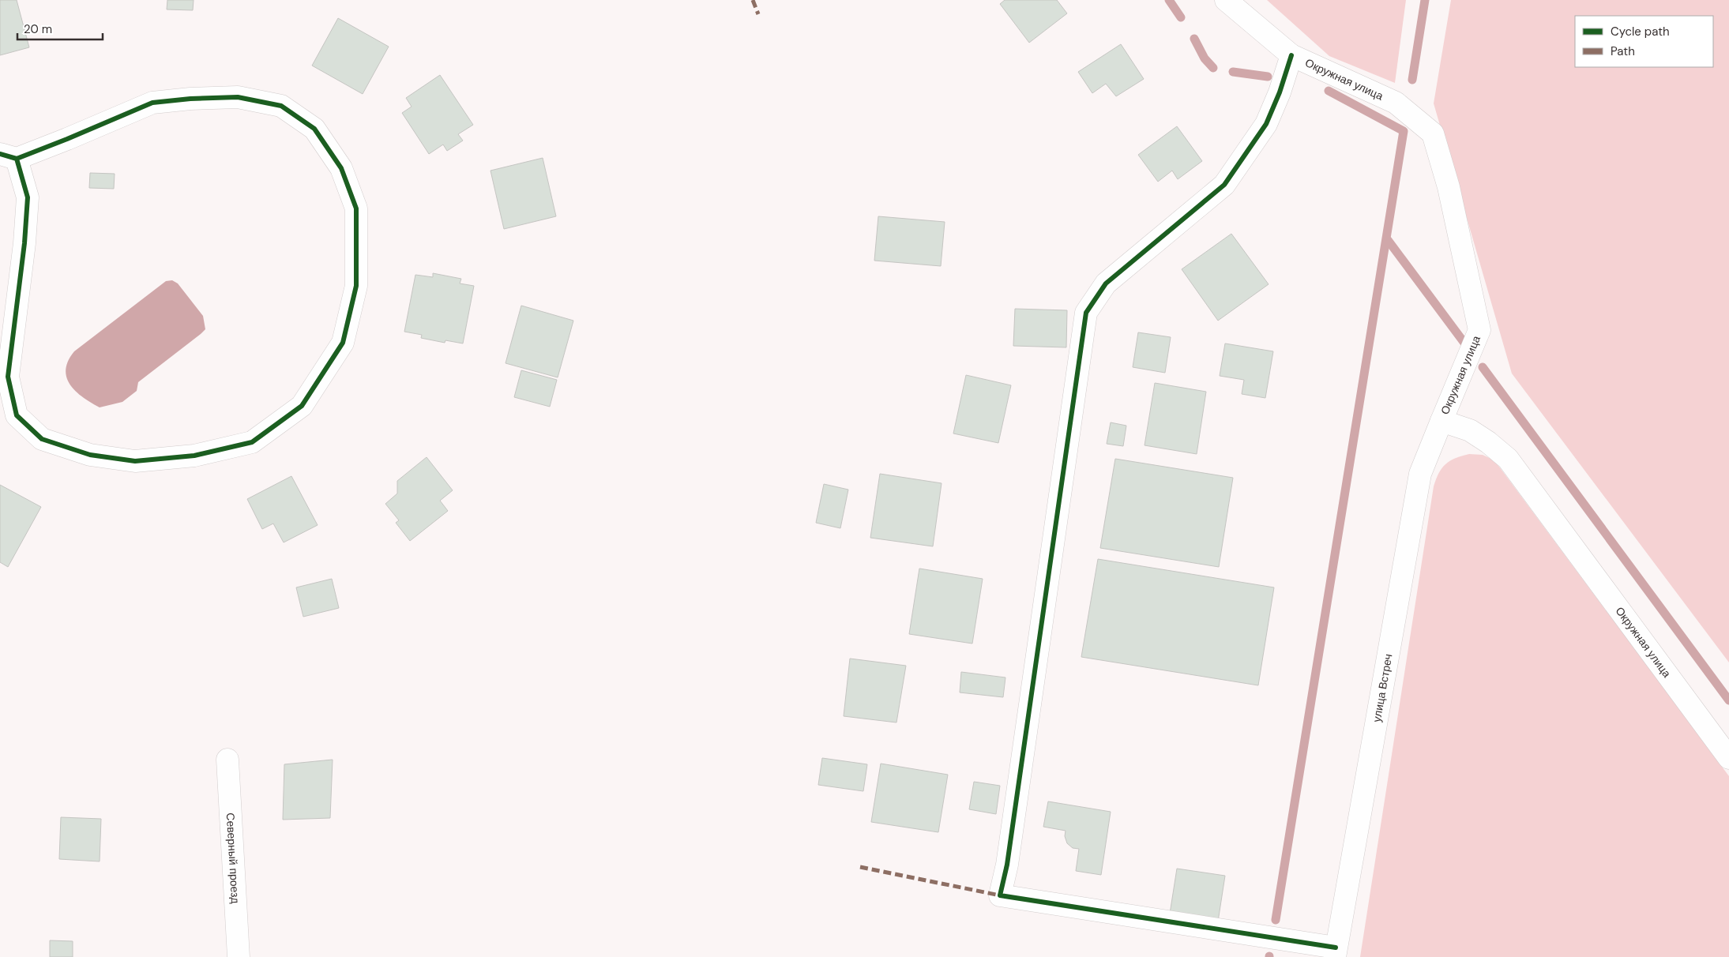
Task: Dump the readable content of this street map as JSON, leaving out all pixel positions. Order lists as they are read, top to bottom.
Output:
{
  "streets": {
    "street": ["Окружная улица", "улица Встреч", "Северный проезд"]
  },
  "crossings": [
    ["Окружная улица", "улица Встреч"]
  ],
  "legend": ["Cycle path", "Path"],
  "scale_bar": "20 m"
}
